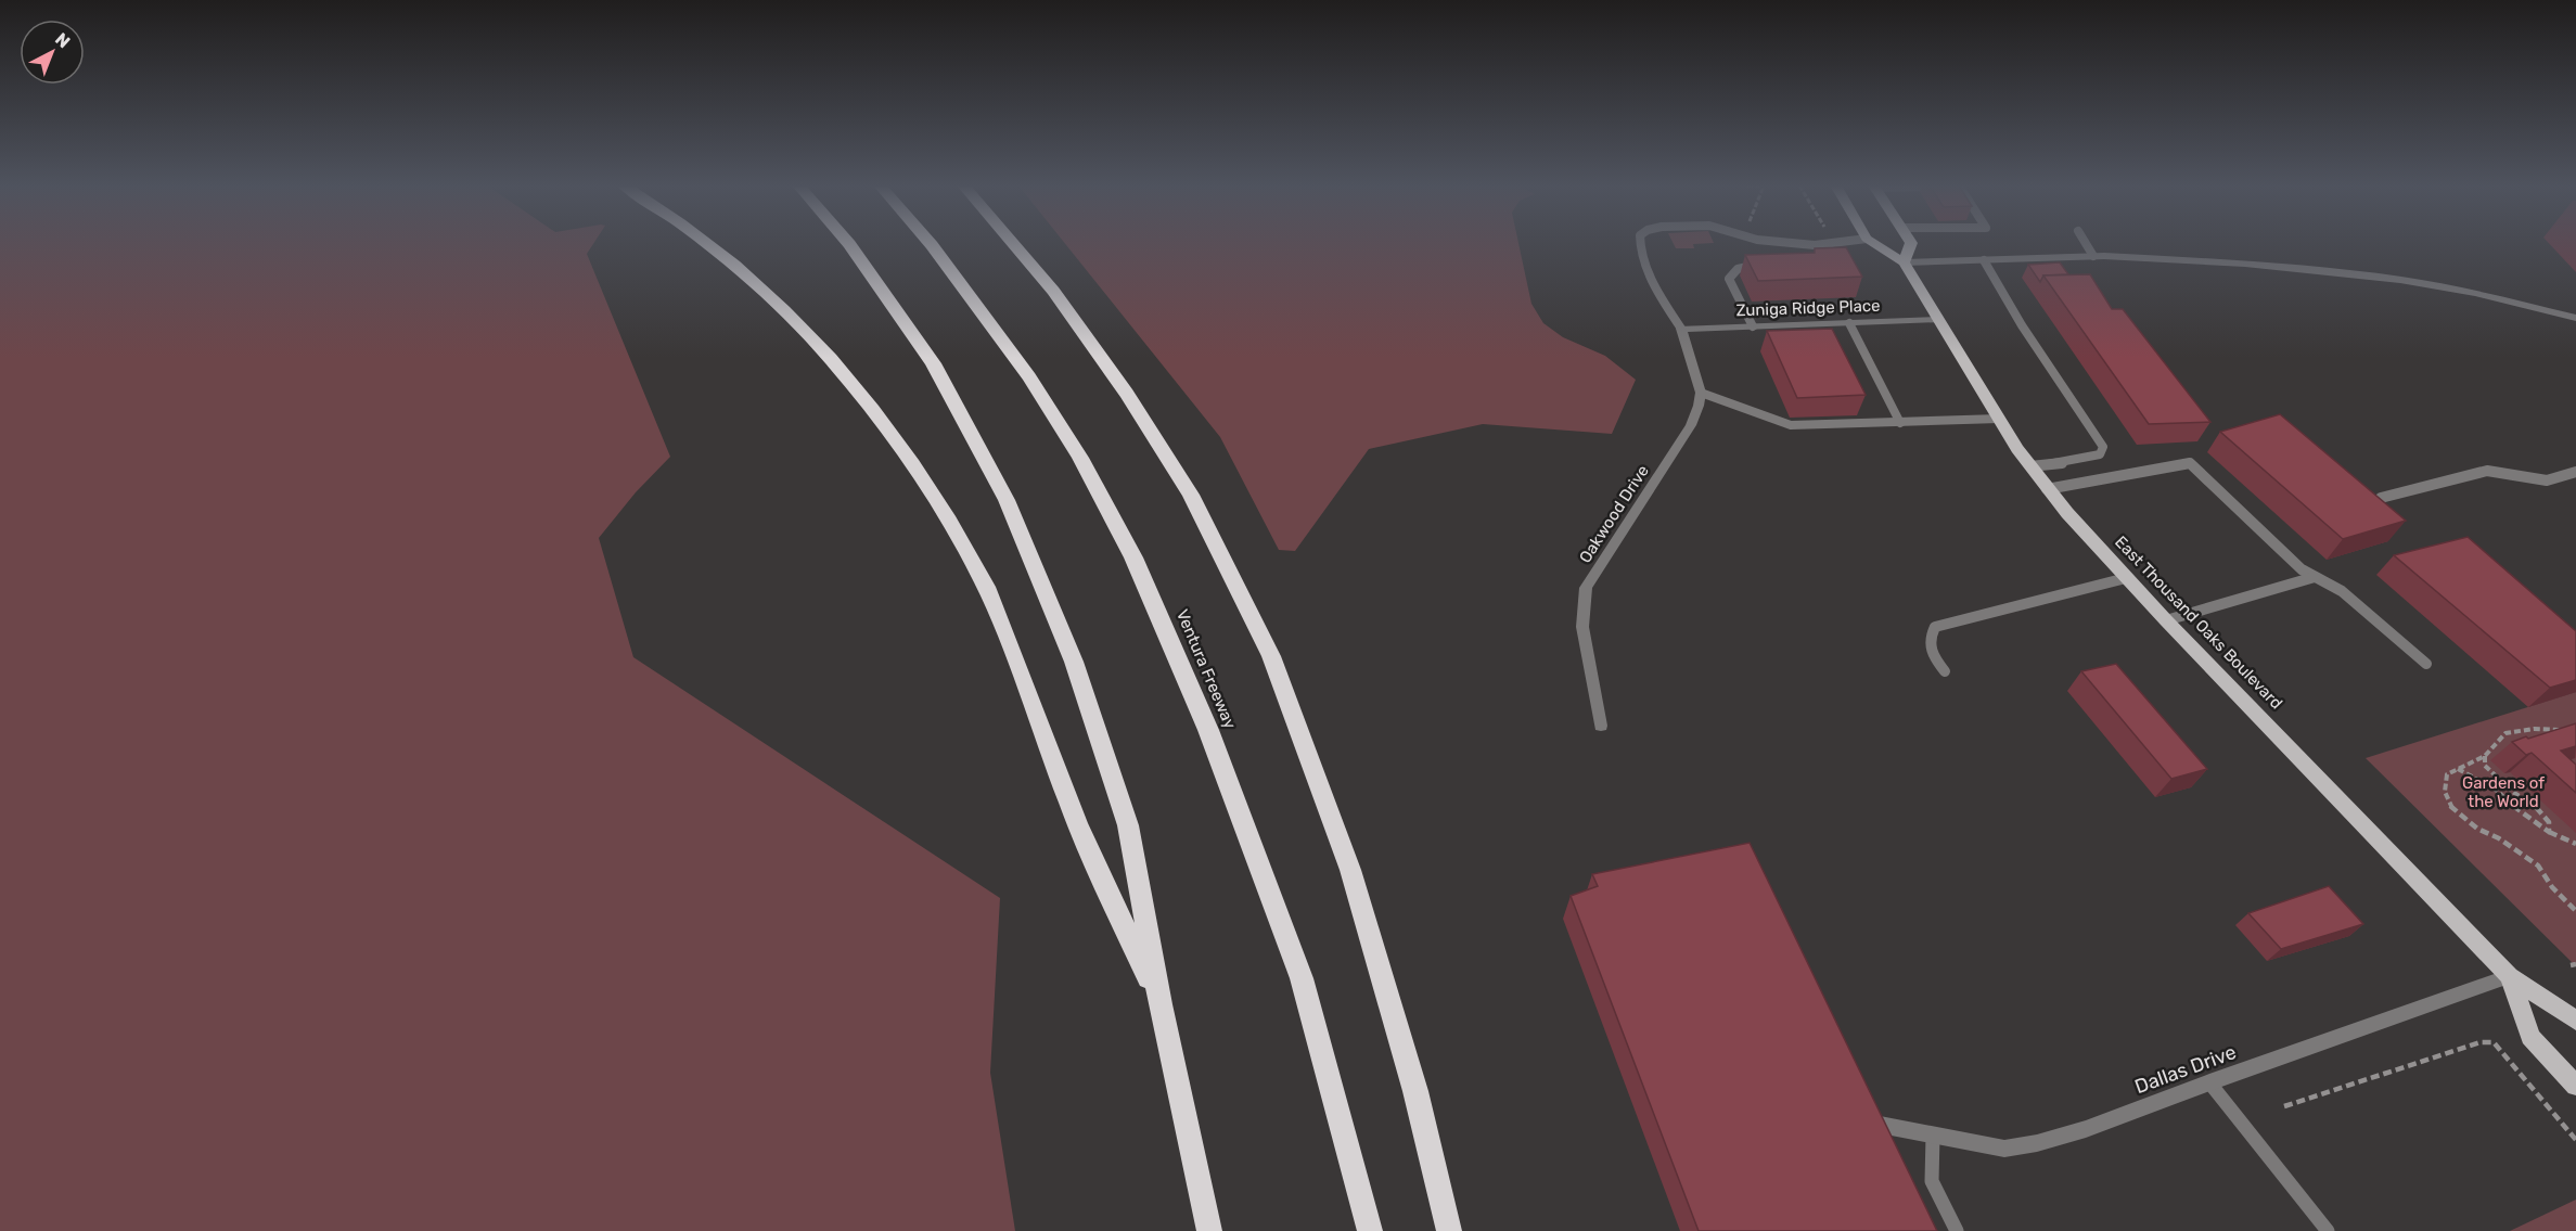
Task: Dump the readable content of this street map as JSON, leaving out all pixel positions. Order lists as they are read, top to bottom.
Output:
{
  "streets": {
    "highway": ["Ventura Freeway"],
    "main road": ["East Thousand Oaks Boulevard"],
    "street": ["Zuniga Ridge Place", "Oakwood Drive", "Dallas Drive"]
  },
  "crossings": [
    ["Zuniga Ridge Place", "East Thousand Oaks Boulevard"],
    ["East Thousand Oaks Boulevard", "Dallas Drive"]
  ],
  "parks": ["Gardens of the World"],
  "north": "top right"
}
